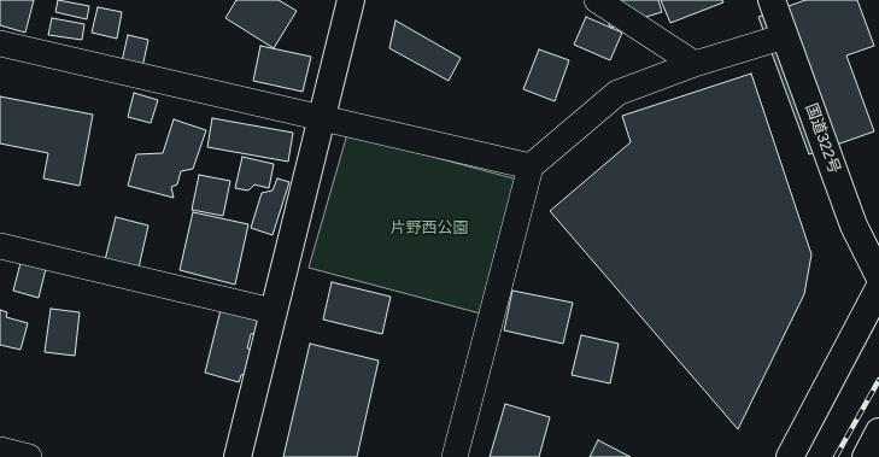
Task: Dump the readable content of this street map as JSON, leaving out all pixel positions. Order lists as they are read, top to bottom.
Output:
{
  "streets": {
    "main road": ["国道322号"]
  },
  "parks": ["片野西公園"]
}
